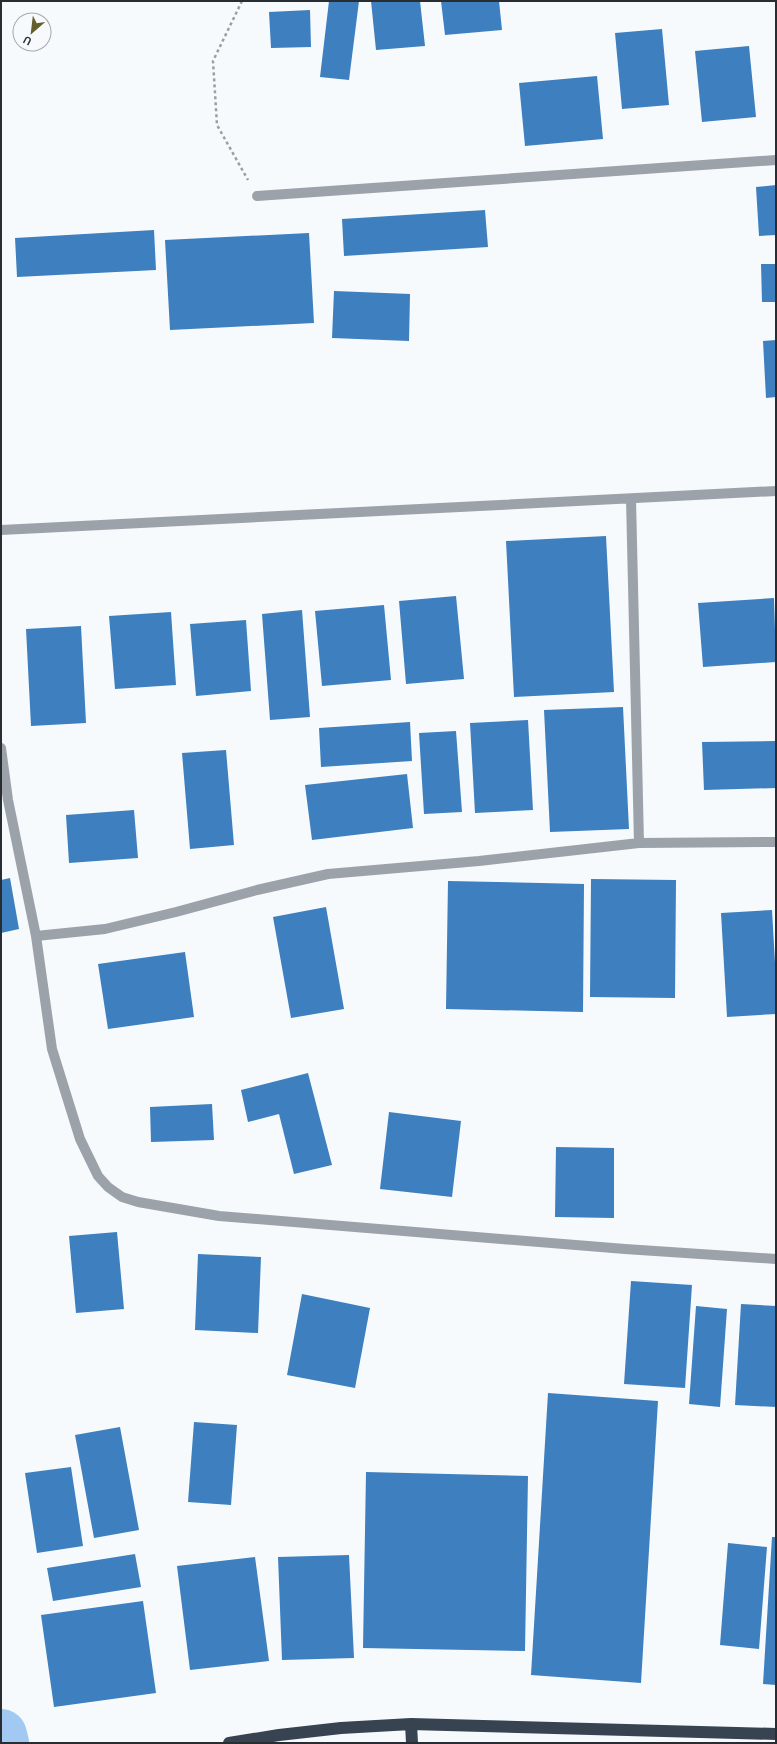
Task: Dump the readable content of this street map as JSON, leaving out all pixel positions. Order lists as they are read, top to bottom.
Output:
{
  "north": "bottom left"
}
